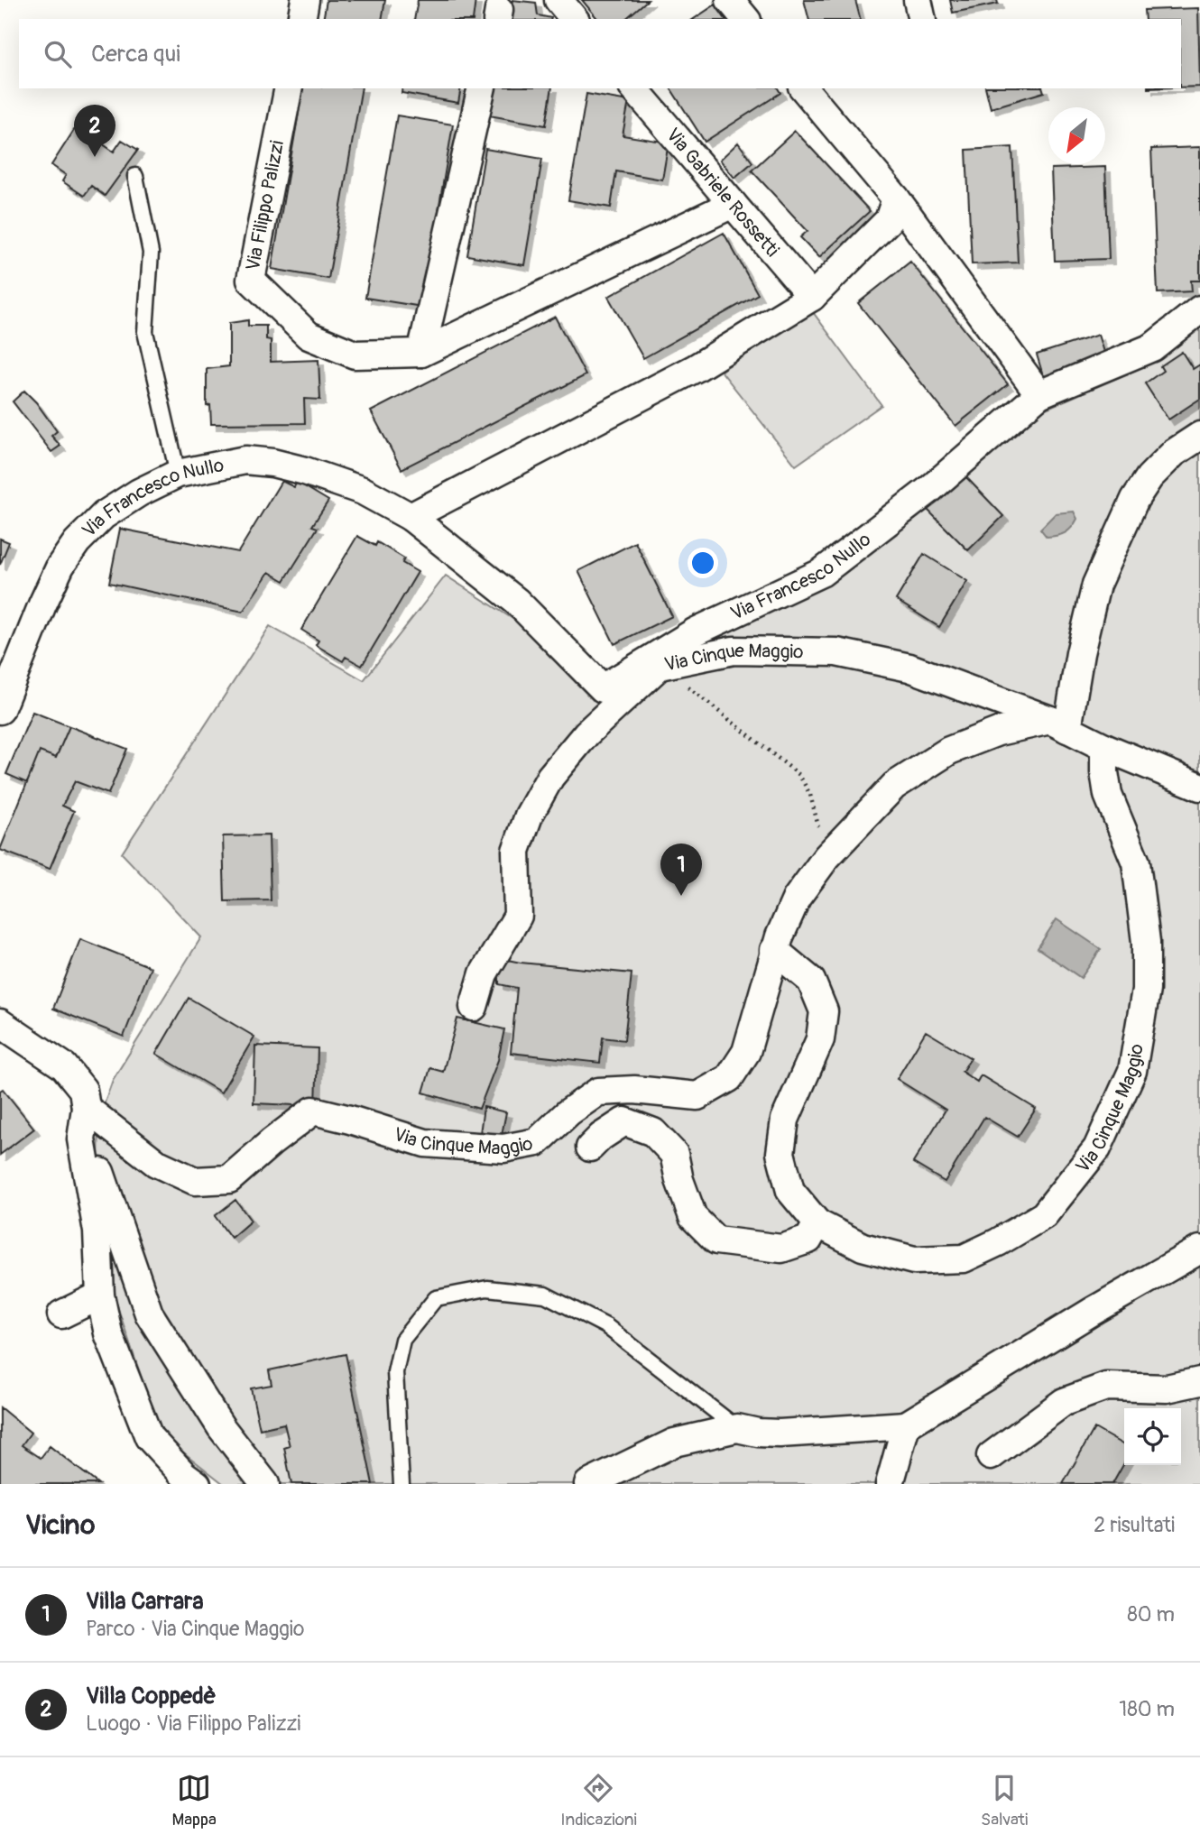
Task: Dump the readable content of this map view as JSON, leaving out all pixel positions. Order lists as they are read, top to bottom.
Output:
{
  "streets": {
    "street": [
      "Via Gabriele Rossetti",
      "Via Filippo Palizzi",
      "Via Francesco Nullo",
      "Via Cinque Maggio"
    ]
  },
  "crossings": [
    ["Via Gabriele Rossetti", "Via Filippo Palizzi"]
  ],
  "north": "bottom left",
  "page": {
    "search": "Cerca qui",
    "pins": ["2", "1"],
    "heading": ["Vicino", "2 risultati"],
    "list": [
      {
        "mark": "1",
        "name": "Villa Carrara",
        "note": "Parco · Via Cinque Maggio",
        "value": "80 m"
      },
      {
        "mark": "2",
        "name": "Villa Coppedè",
        "note": "Luogo · Via Filippo Palizzi",
        "value": "180 m"
      }
    ],
    "nav": ["Mappa", "Indicazioni", "Salvati"]
  }
}
